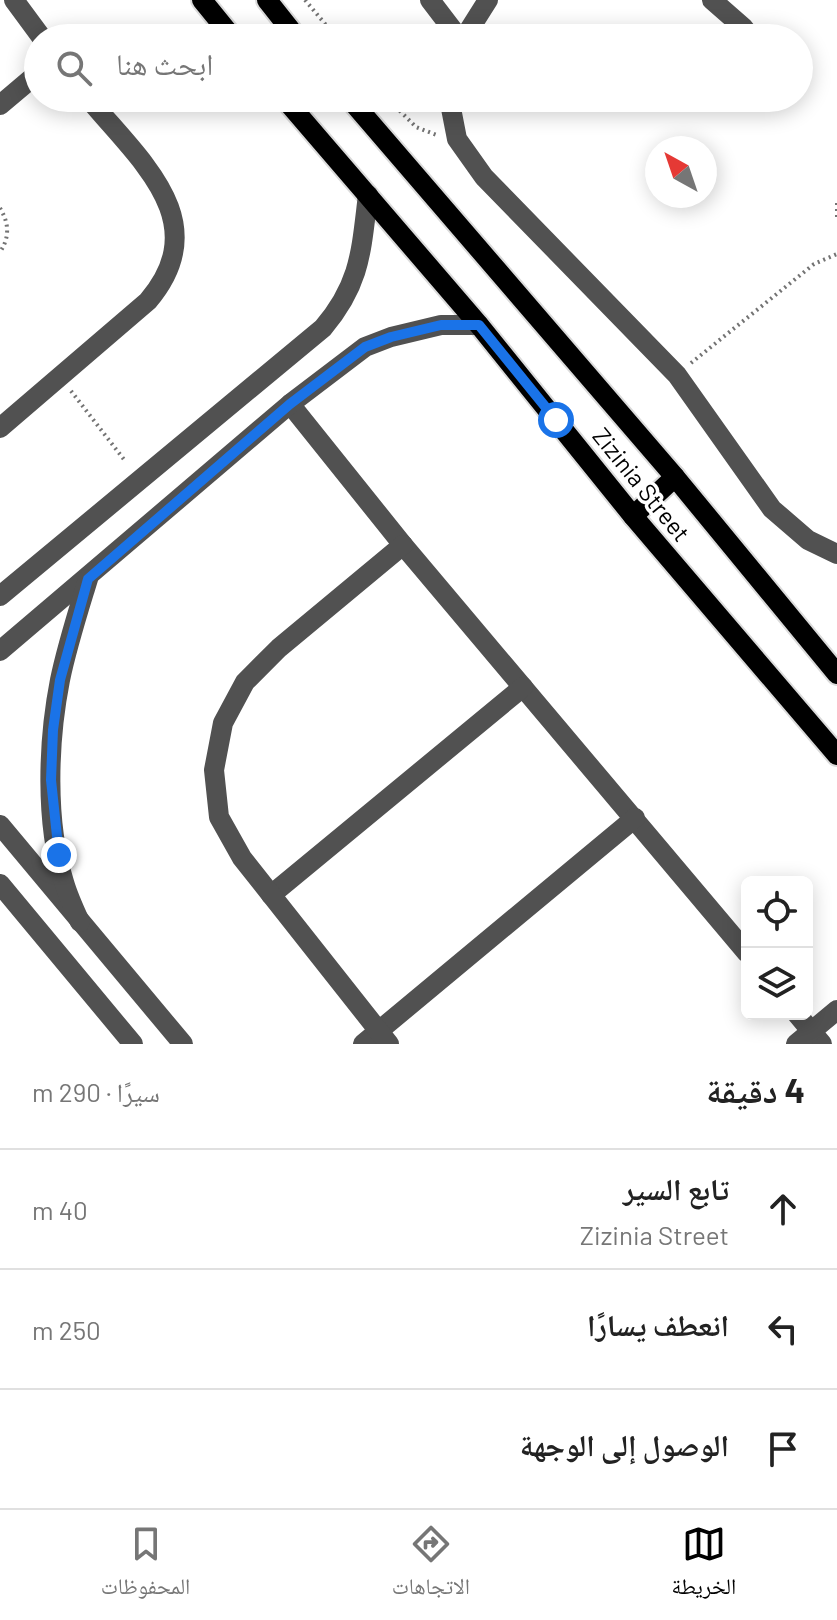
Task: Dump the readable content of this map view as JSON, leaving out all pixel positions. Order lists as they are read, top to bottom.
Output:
{
  "streets": {
    "main road": ["Zizinia Street"]
  },
  "north": "top left",
  "page": {
    "search": "ابحث هنا",
    "heading": ["4 دقيقة", "سيرًا · 290 m"],
    "list": [
      ["تابع السير", "Zizinia Street", "40 m"],
      ["انعطف يسارًا", "250 m"],
      "الوصول إلى الوجهة"
    ],
    "nav": ["الخريطة", "الاتجاهات", "المحفوظات"]
  }
}
